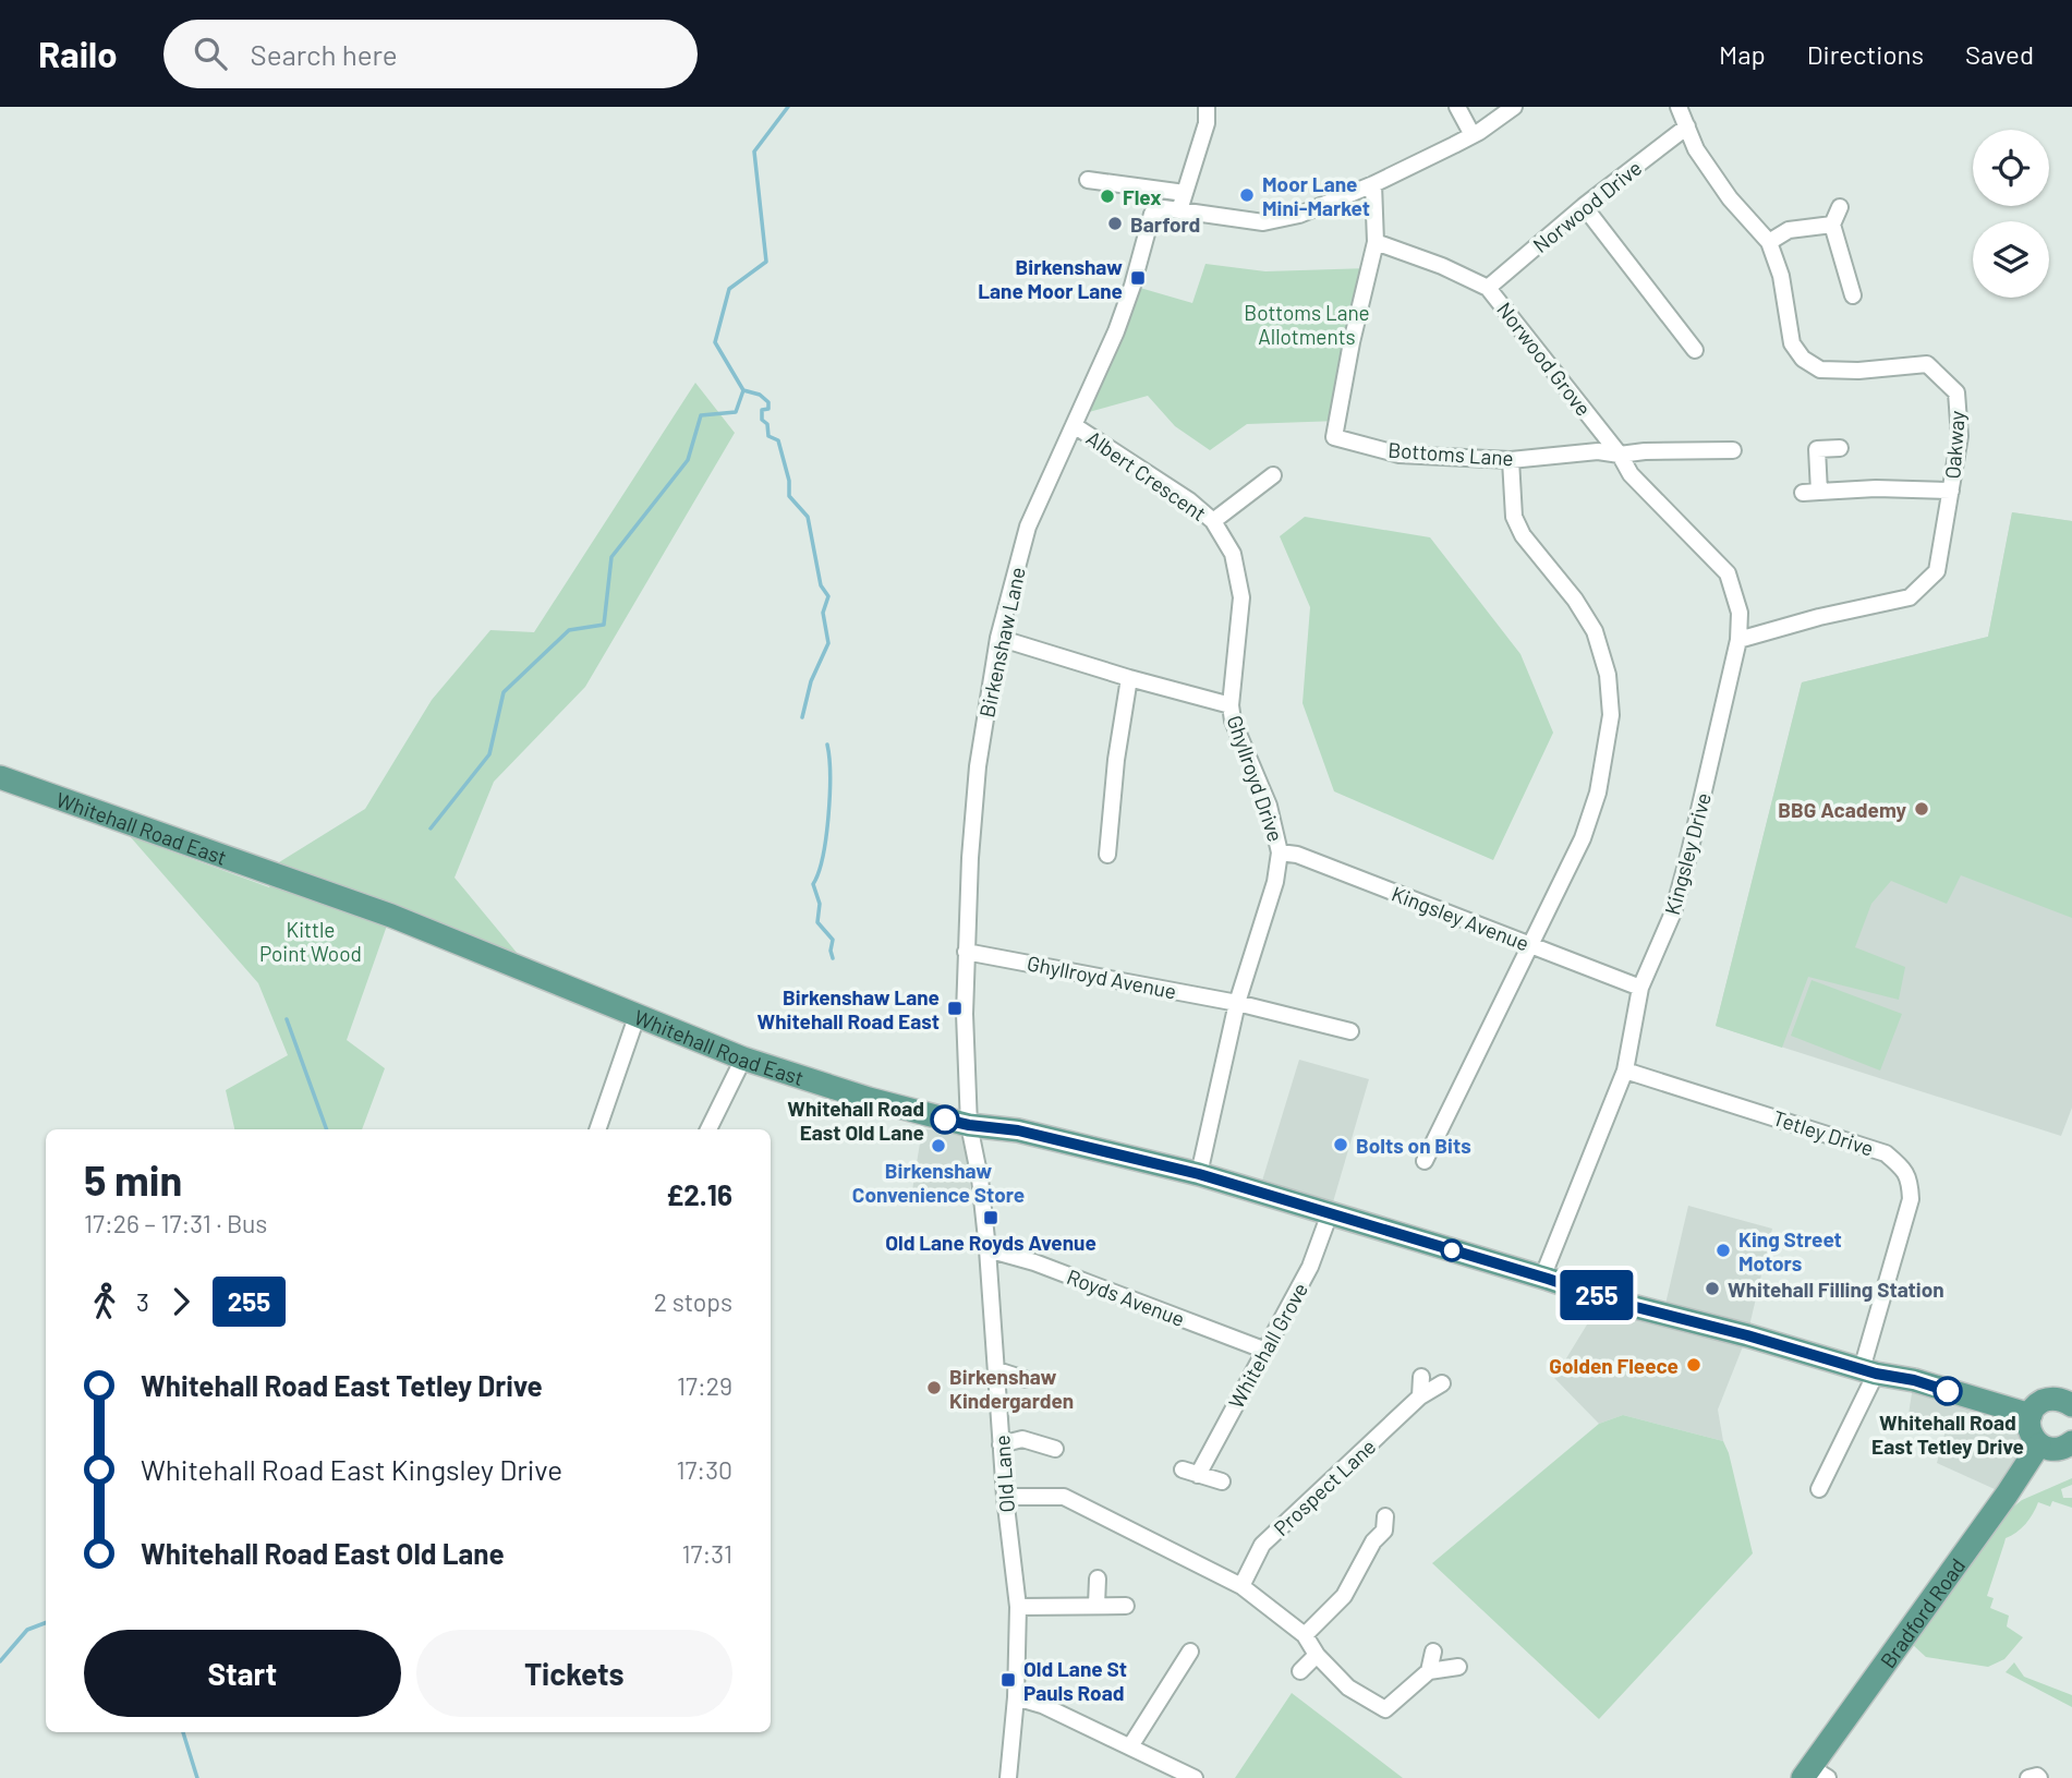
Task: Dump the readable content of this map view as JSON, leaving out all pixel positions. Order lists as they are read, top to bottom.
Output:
{
  "streets": {
    "main road": ["Whitehall Road East", "Bradford Road"],
    "street": [
      "Norwood Drive",
      "Norwood Grove",
      "Oakway",
      "Bottoms Lane",
      "Albert Crescent",
      "Birkenshaw Lane",
      "Ghyllroyd Drive",
      "Kingsley Drive",
      "Kingsley Avenue",
      "Ghyllroyd Avenue",
      "Tetley Drive",
      "Royds Avenue",
      "Whitehall Grove",
      "Old Lane",
      "Prospect Lane"
    ]
  },
  "crossings": [
    ["Norwood Drive", "Norwood Grove"],
    ["Norwood Grove", "Bottoms Lane"],
    ["Norwood Grove", "Kingsley Drive"],
    ["Oakway", "Kingsley Drive"],
    ["Bottoms Lane", "Kingsley Drive"],
    ["Albert Crescent", "Birkenshaw Lane"],
    ["Albert Crescent", "Ghyllroyd Drive"],
    ["Birkenshaw Lane", "Ghyllroyd Drive"],
    ["Birkenshaw Lane", "Whitehall Road East"],
    ["Birkenshaw Lane", "Ghyllroyd Avenue"],
    ["Birkenshaw Lane", "Old Lane"],
    ["Ghyllroyd Drive", "Whitehall Road East"],
    ["Ghyllroyd Drive", "Kingsley Avenue"],
    ["Ghyllroyd Drive", "Ghyllroyd Avenue"],
    ["Whitehall Road East", "Kingsley Drive"],
    ["Whitehall Road East", "Tetley Drive"],
    ["Whitehall Road East", "Whitehall Grove"],
    ["Whitehall Road East", "Old Lane"],
    ["Kingsley Drive", "Kingsley Avenue"],
    ["Kingsley Drive", "Tetley Drive"],
    ["Royds Avenue", "Whitehall Grove"],
    ["Royds Avenue", "Old Lane"]
  ],
  "parks": ["Bottoms Lane Allotments", "Kittle Point Wood"],
  "places": {
    "other": [
      "Moor Lane Mini-Market",
      "Flex",
      "Barford",
      "BBG Academy",
      "Whitehall Road East Old Lane",
      "Bolts on Bits",
      "Birkenshaw Convenience Store",
      "King Street Motors",
      "Whitehall Filling Station",
      "Golden Fleece",
      "Birkenshaw Kindergarden",
      "Whitehall Road East Tetley Drive"
    ],
    "transit": [
      "Birkenshaw Lane Moor Lane",
      "Birkenshaw Lane Whitehall Road East",
      "Old Lane Royds Avenue",
      "Old Lane St Pauls Road"
    ]
  },
  "lines": ["bus line 255"],
  "page": {
    "header": "Railo",
    "search": "Search here",
    "nav": ["Map", "Directions", "Saved"],
    "on_map": "255",
    "heading": ["5 min", "17:26 – 17:31 · Bus", "£2.16"],
    "legs": ["3", "255", "2 stops"],
    "list": [
      {
        "name": "Whitehall Road East Tetley Drive",
        "value": "17:29"
      },
      {
        "name": "Whitehall Road East Kingsley Drive",
        "value": "17:30"
      },
      {
        "name": "Whitehall Road East Old Lane",
        "value": "17:31"
      }
    ],
    "buttons": ["Start", "Tickets"]
  }
}
